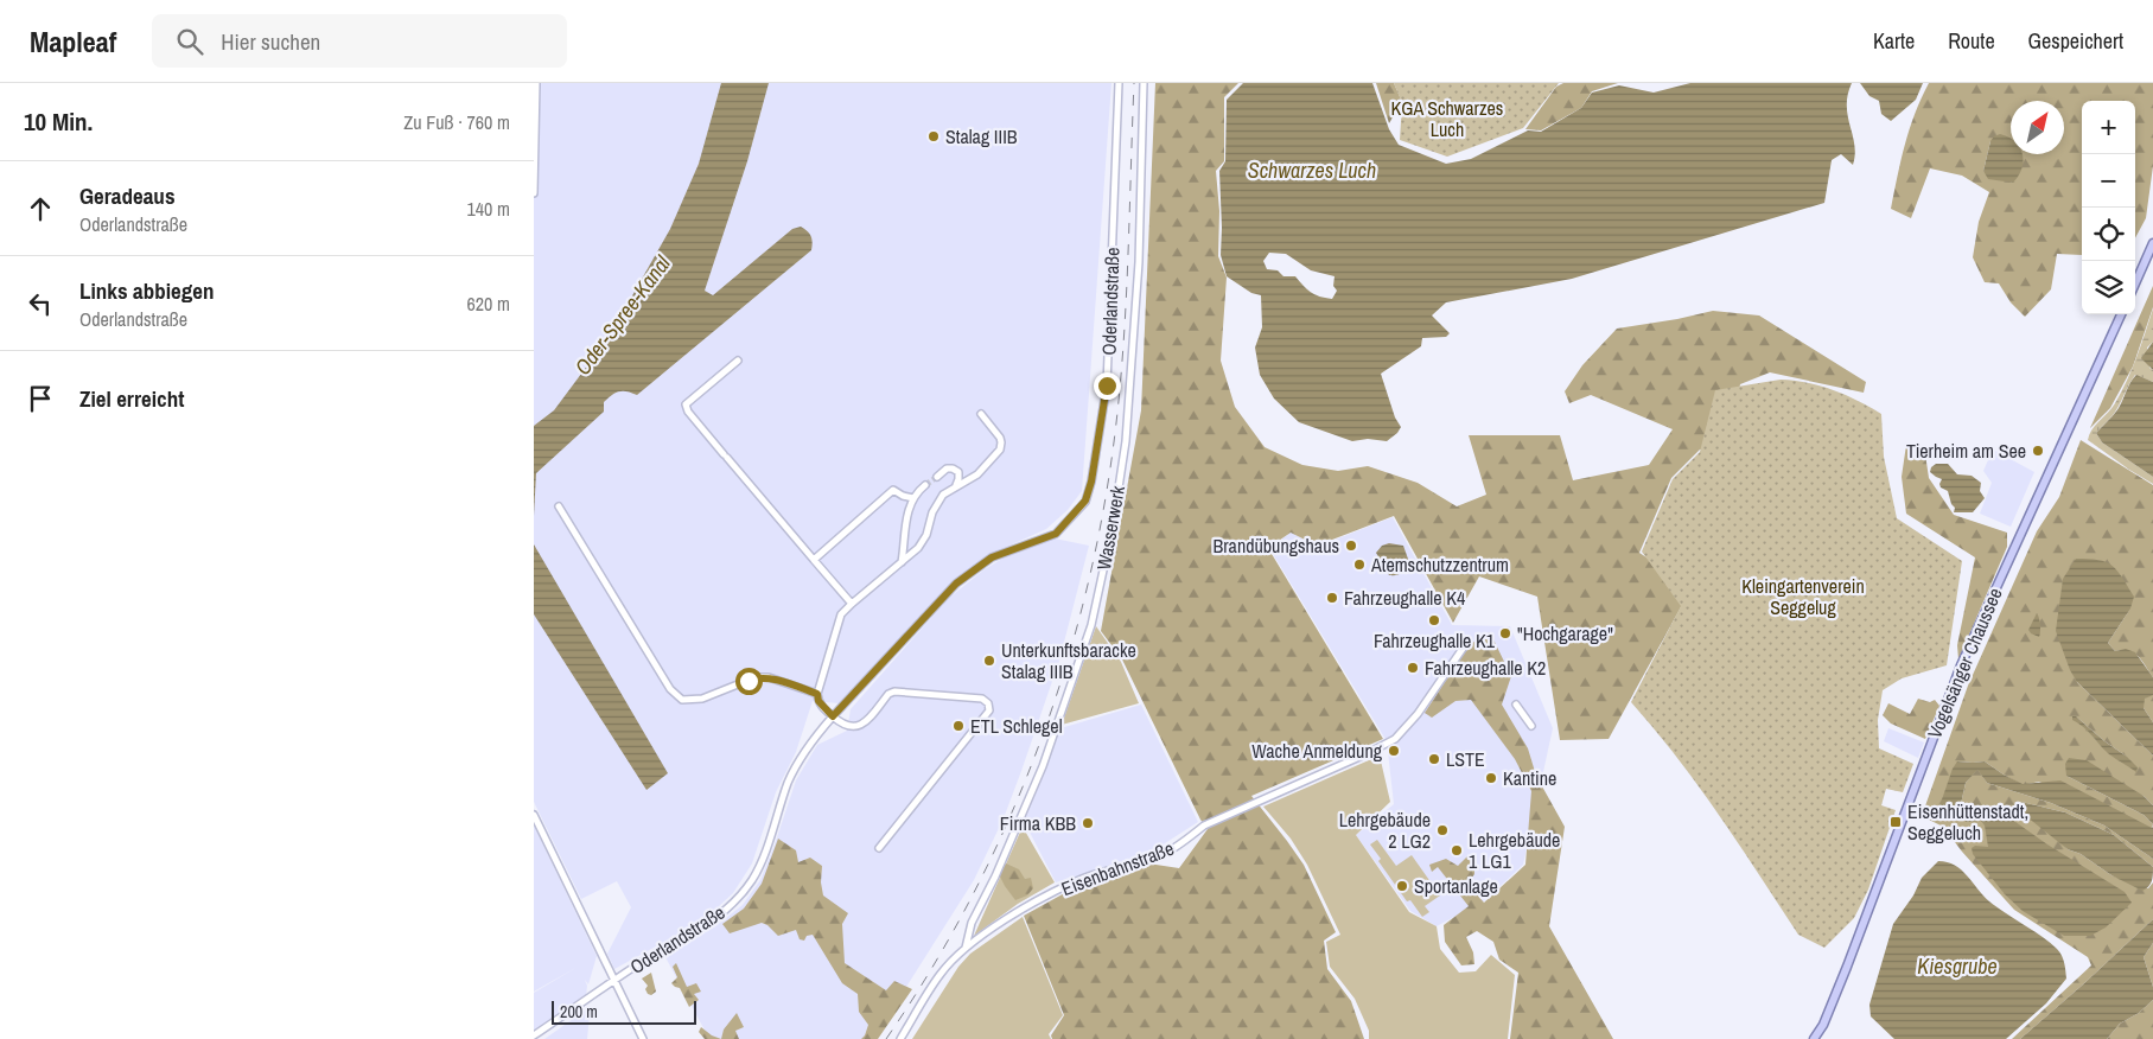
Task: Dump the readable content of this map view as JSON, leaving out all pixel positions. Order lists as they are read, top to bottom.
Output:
{
  "streets": {
    "main road": ["Vogelsänger Chaussee"],
    "street": ["Oderlandstraße", "Wasserwerk", "Eisenbahnstraße"]
  },
  "crossings": [
    ["Wasserwerk", "Eisenbahnstraße"]
  ],
  "water": ["Schwarzes Luch", "Oder-Spree-Kanal", "Kiesgrube"],
  "parks": ["KGA Schwarzes Luch", "Kleingartenverein Seggelug"],
  "places": {
    "other": [
      "Stalag IIIB",
      "Tierheim am See",
      "Brandübungshaus",
      "Atemschutzzentrum",
      "Fahrzeughalle K4",
      "Fahrzeughalle K1",
      "\"Hochgarage\"",
      "Unterkunftsbaracke Stalag IIIB",
      "Fahrzeughalle K2",
      "ETL Schlegel",
      "Wache Anmeldung",
      "LSTE",
      "Kantine",
      "Firma KBB",
      "Lehrgebäude 2 LG2",
      "Lehrgebäude 1 LG1",
      "Sportanlage"
    ],
    "transit": ["Eisenhüttenstadt, Seggeluch"]
  },
  "scale_bar": "200 m",
  "north": "top right",
  "page": {
    "header": "Mapleaf",
    "search": "Hier suchen",
    "nav": ["Karte", "Route", "Gespeichert"],
    "heading": ["10 Min.", "Zu Fuß · 760 m"],
    "map_buttons": ["+", "−"],
    "list": [
      ["Geradeaus", "Oderlandstraße", "140 m"],
      ["Links abbiegen", "Oderlandstraße", "620 m"],
      "Ziel erreicht"
    ],
    "scale": "200 m"
  }
}
